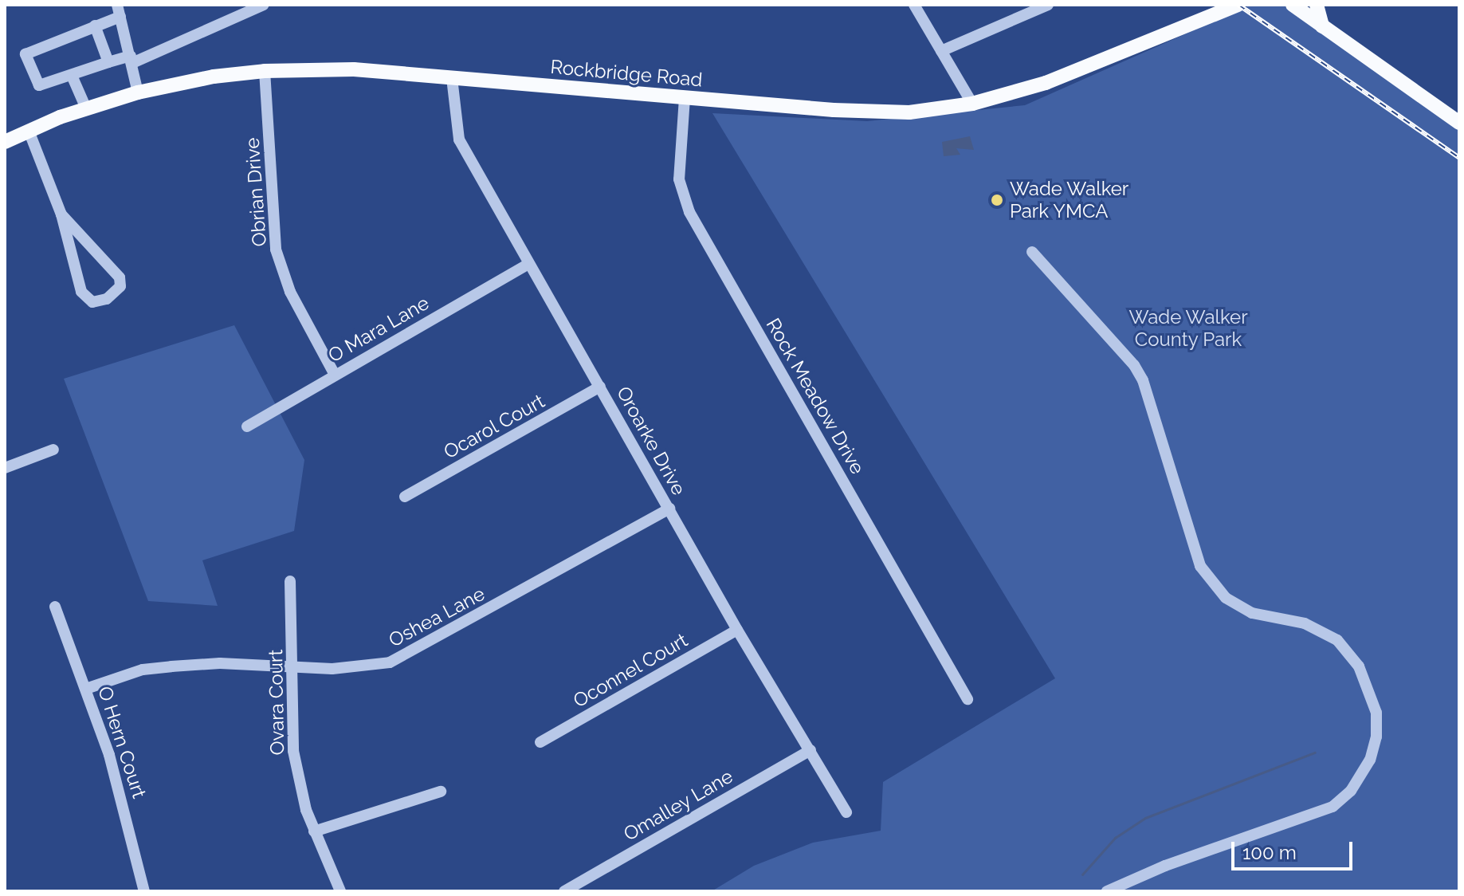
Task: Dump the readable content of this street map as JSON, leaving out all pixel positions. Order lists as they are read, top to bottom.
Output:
{
  "streets": {
    "main road": ["Rockbridge Road"],
    "street": [
      "Obrian Drive",
      "O Mara Lane",
      "Rock Meadow Drive",
      "Ocarol Court",
      "Oroarke Drive",
      "Oshea Lane",
      "Oconnel Court",
      "Ovara Court",
      "O Hern Court",
      "Omalley Lane"
    ]
  },
  "crossings": [
    ["Rockbridge Road", "Obrian Drive"],
    ["Rockbridge Road", "Rock Meadow Drive"],
    ["Rockbridge Road", "Oroarke Drive"],
    ["Obrian Drive", "O Mara Lane"],
    ["O Mara Lane", "Oroarke Drive"],
    ["Ocarol Court", "Oroarke Drive"],
    ["Oroarke Drive", "Oshea Lane"],
    ["Oroarke Drive", "Oconnel Court"],
    ["Oroarke Drive", "Omalley Lane"],
    ["Oshea Lane", "Ovara Court"],
    ["Oshea Lane", "O Hern Court"]
  ],
  "parks": ["Wade Walker County Park"],
  "places": ["Wade Walker Park YMCA"],
  "scale_bar": "100 m"
}
